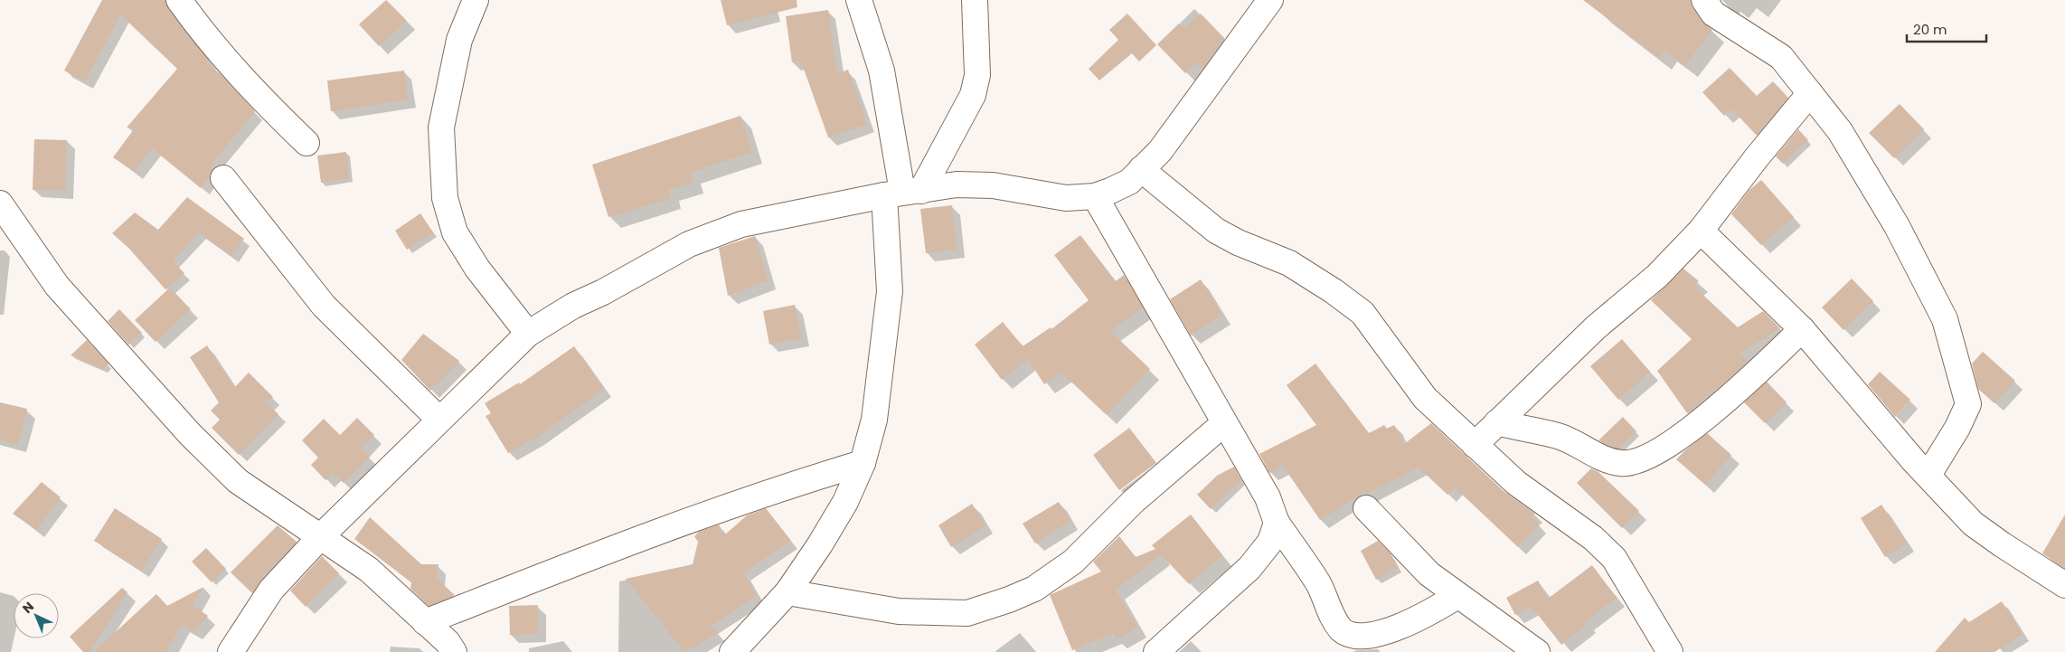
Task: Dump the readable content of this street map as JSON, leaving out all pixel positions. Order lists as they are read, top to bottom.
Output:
{
  "scale_bar": "20 m",
  "north": "top left"
}
